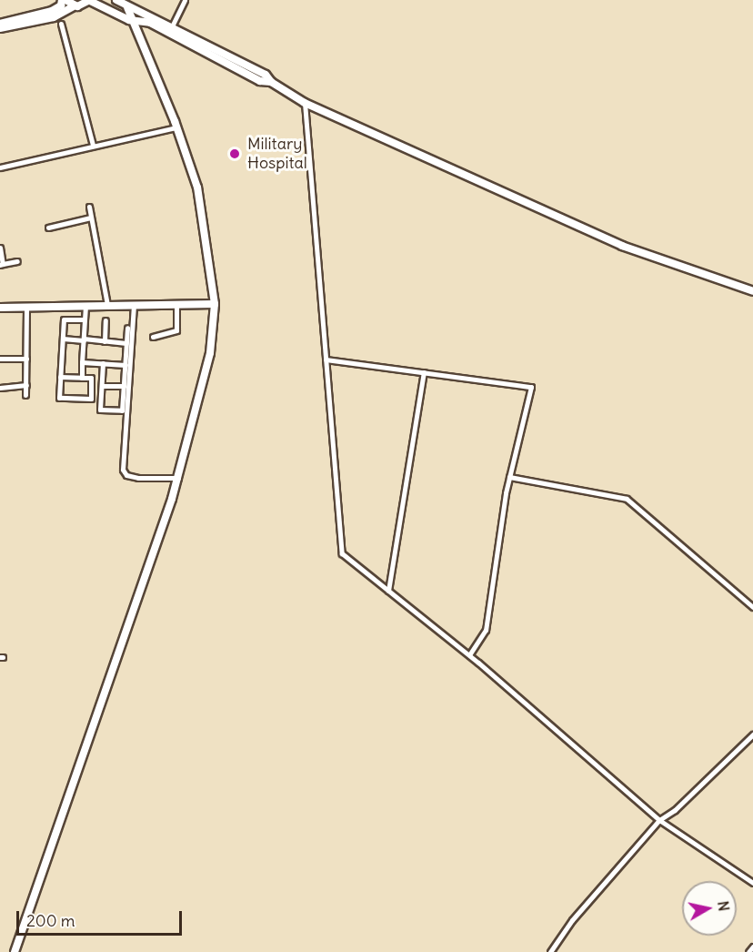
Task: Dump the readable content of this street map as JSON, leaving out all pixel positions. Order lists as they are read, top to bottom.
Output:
{
  "places": ["Military Hospital"],
  "scale_bar": "200 m",
  "north": "right"
}
